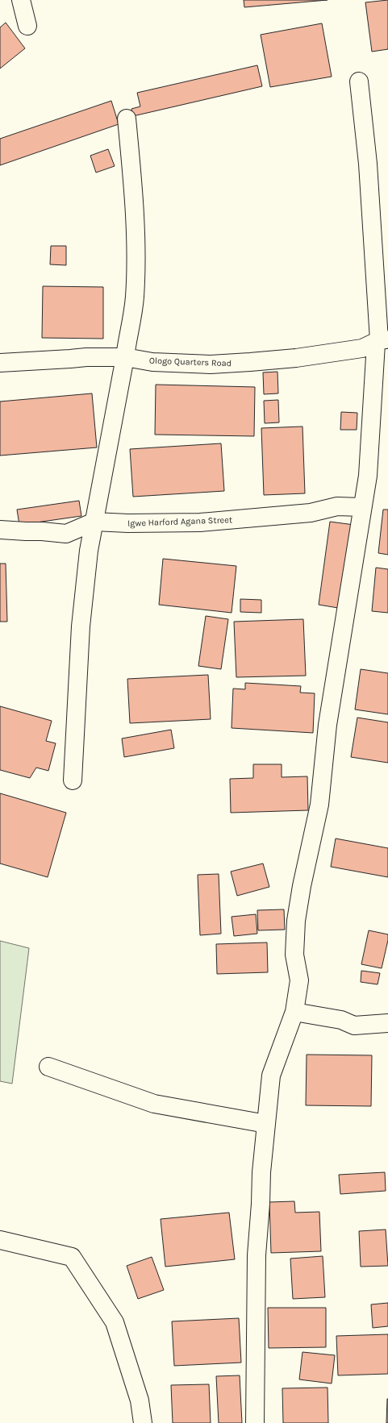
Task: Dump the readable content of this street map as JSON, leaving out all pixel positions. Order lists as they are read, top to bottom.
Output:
{
  "streets": {
    "street": ["Ologo Quarters Road", "Igwe Harford Agana Street"]
  }
}
